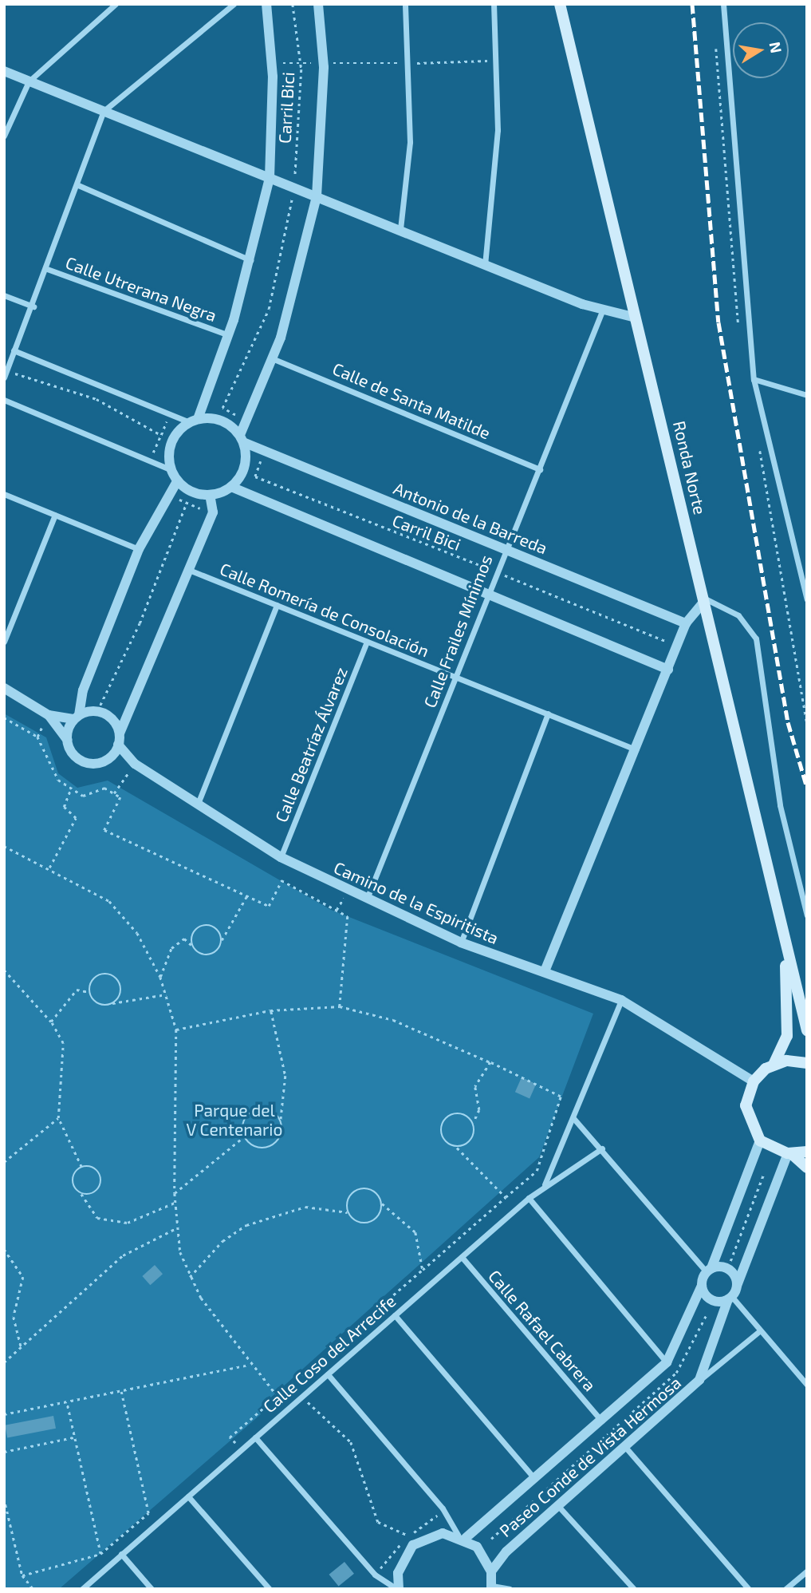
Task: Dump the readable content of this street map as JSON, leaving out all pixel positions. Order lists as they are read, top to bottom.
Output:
{
  "streets": {
    "main road": ["Ronda Norte"],
    "street": [
      "Calle Utrerana Negra",
      "Calle de Santa Matilde",
      "Antonio de la Barreda",
      "Calle Romería de Consolación",
      "Calle Frailes Mínimos",
      "Calle Beatríaz Álvarez",
      "Camino de la Espiritista",
      "Calle Rafael Cabrera",
      "Calle Coso del Arrecife",
      "Paseo Conde de Vista Hermosa"
    ],
    "path": ["Carril Bici"]
  },
  "crossings": [
    ["Carril Bici", "Antonio de la Barreda"],
    ["Carril Bici", "Calle Frailes Mínimos"],
    ["Calle de Santa Matilde", "Calle Frailes Mínimos"],
    ["Ronda Norte", "Camino de la Espiritista"],
    ["Antonio de la Barreda", "Calle Frailes Mínimos"],
    ["Calle Romería de Consolación", "Calle Frailes Mínimos"],
    ["Calle Romería de Consolación", "Calle Beatríaz Álvarez"],
    ["Calle Frailes Mínimos", "Camino de la Espiritista"],
    ["Calle Beatríaz Álvarez", "Camino de la Espiritista"],
    ["Calle Rafael Cabrera", "Calle Coso del Arrecife"],
    ["Calle Rafael Cabrera", "Paseo Conde de Vista Hermosa"]
  ],
  "parks": ["Parque del V Centenario"],
  "north": "right"
}
